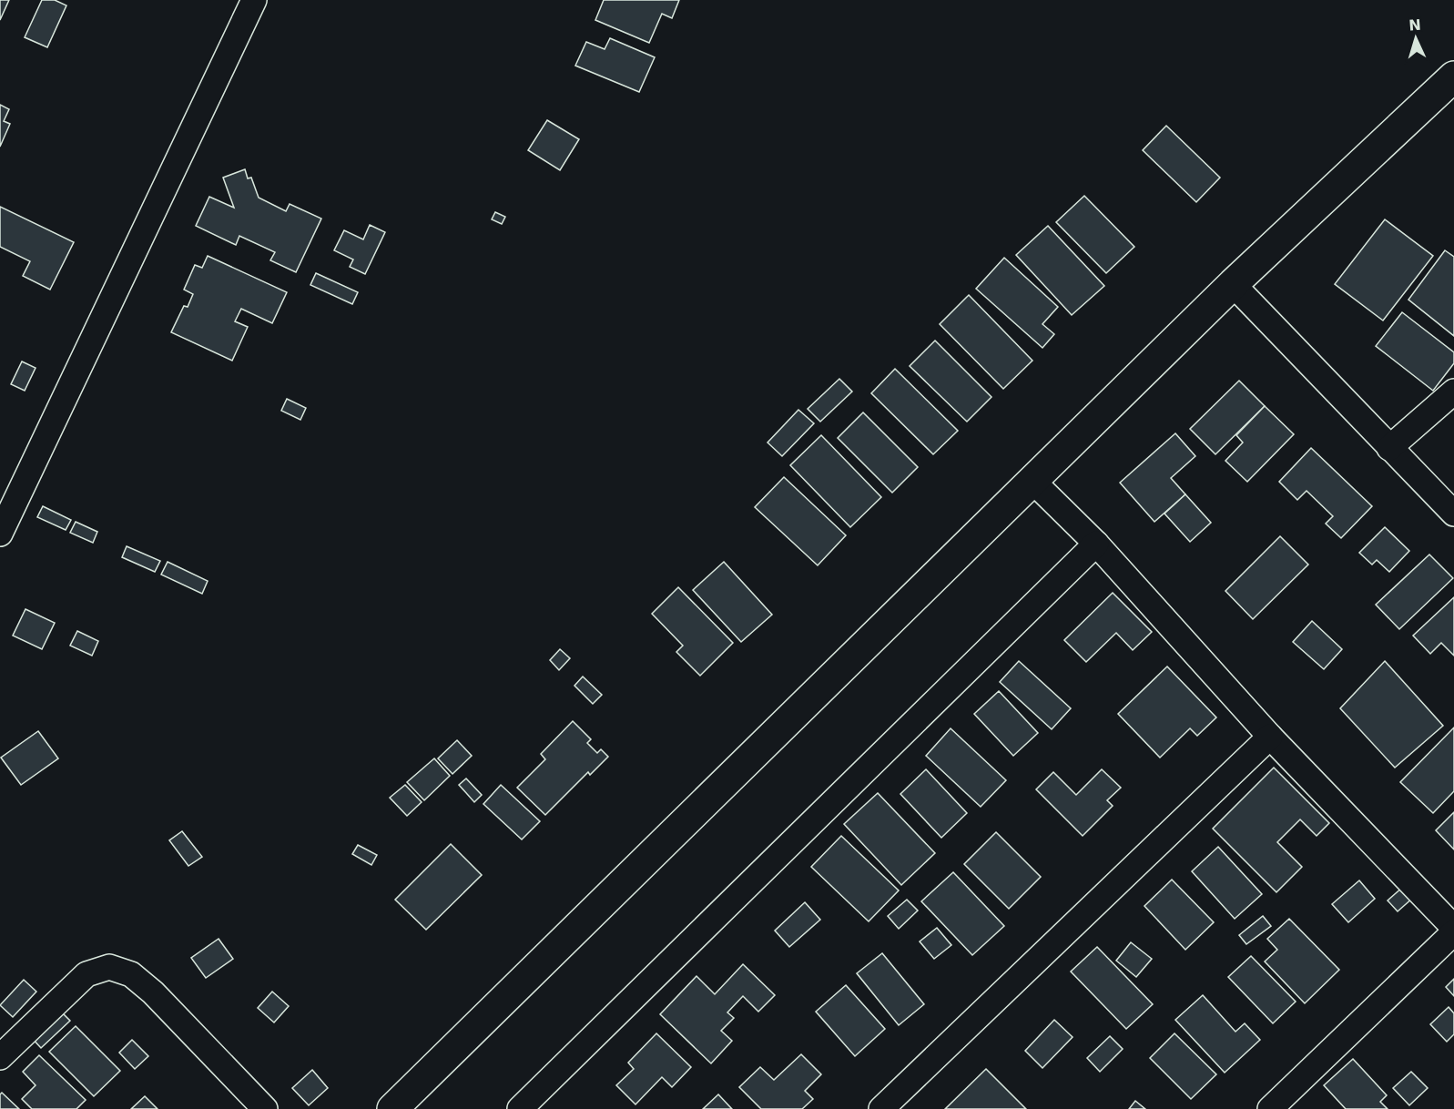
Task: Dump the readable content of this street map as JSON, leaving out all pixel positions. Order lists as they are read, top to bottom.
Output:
{
  "north": "top"
}
